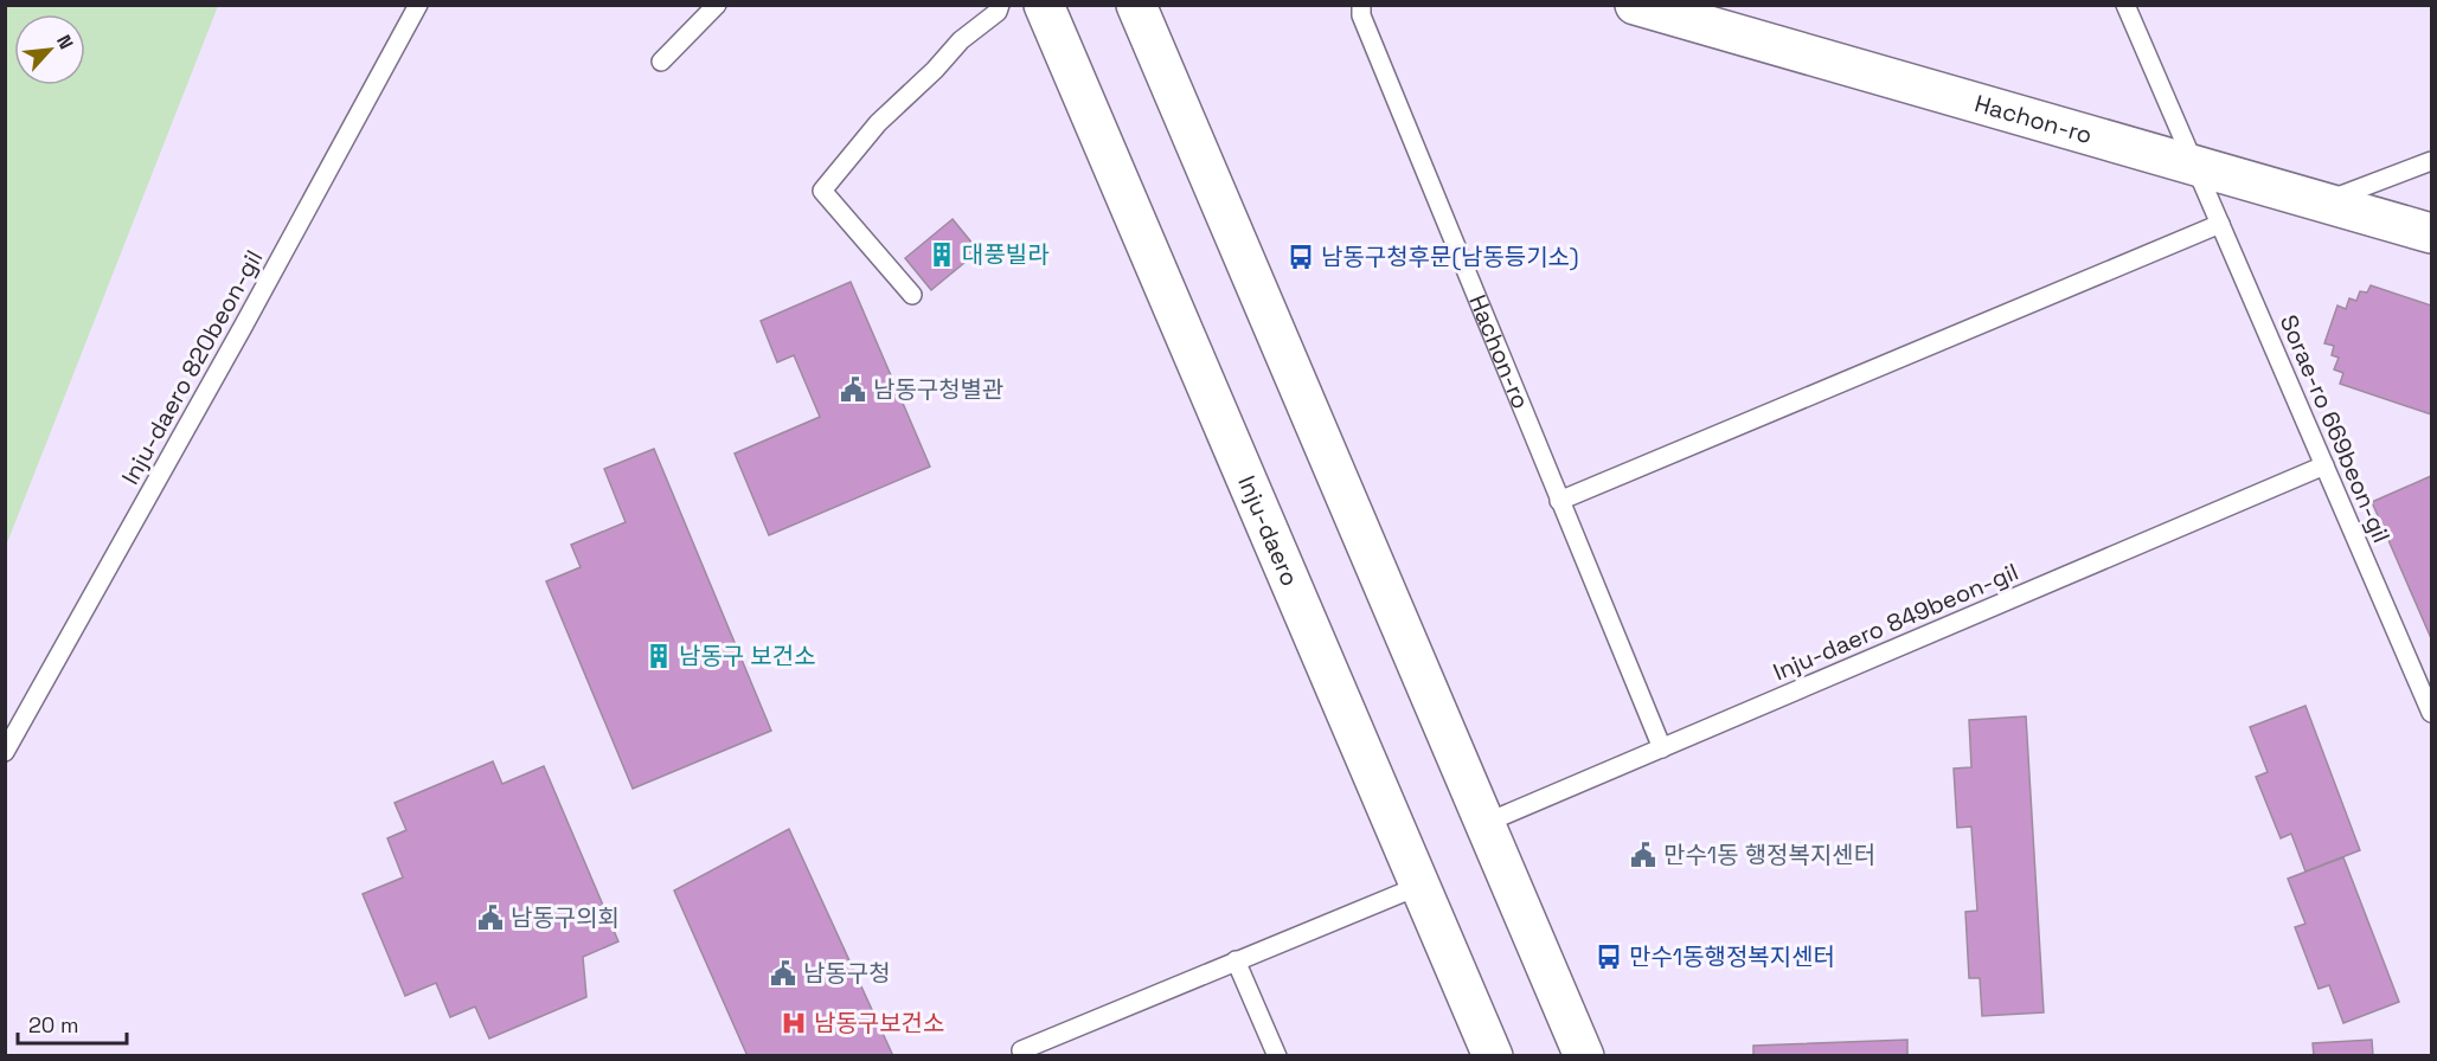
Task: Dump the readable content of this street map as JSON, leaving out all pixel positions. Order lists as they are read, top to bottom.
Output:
{
  "streets": {
    "main road": ["Hachon-ro", "Inju-daero"],
    "lane": ["Inju-daero 820beon-gil", "Sorae-ro 669beon-gil", "Inju-daero 849beon-gil"]
  },
  "crossings": [
    ["Hachon-ro", "Sorae-ro 669beon-gil"],
    ["Hachon-ro", "Inju-daero 849beon-gil"],
    ["Sorae-ro 669beon-gil", "Inju-daero 849beon-gil"]
  ],
  "places": {
    "building": ["대풍빌라", "남동구 보건소"],
    "bus stop": ["남동구청후문(남동등기소)", "만수1동행정복지센터"],
    "public building": [
      "남동구청별관",
      "만수1동 행정복지센터",
      "남동구의회",
      "남동구청"
    ],
    "hospital": ["남동구보건소"]
  },
  "scale_bar": "20 m",
  "north": "top right"
}
